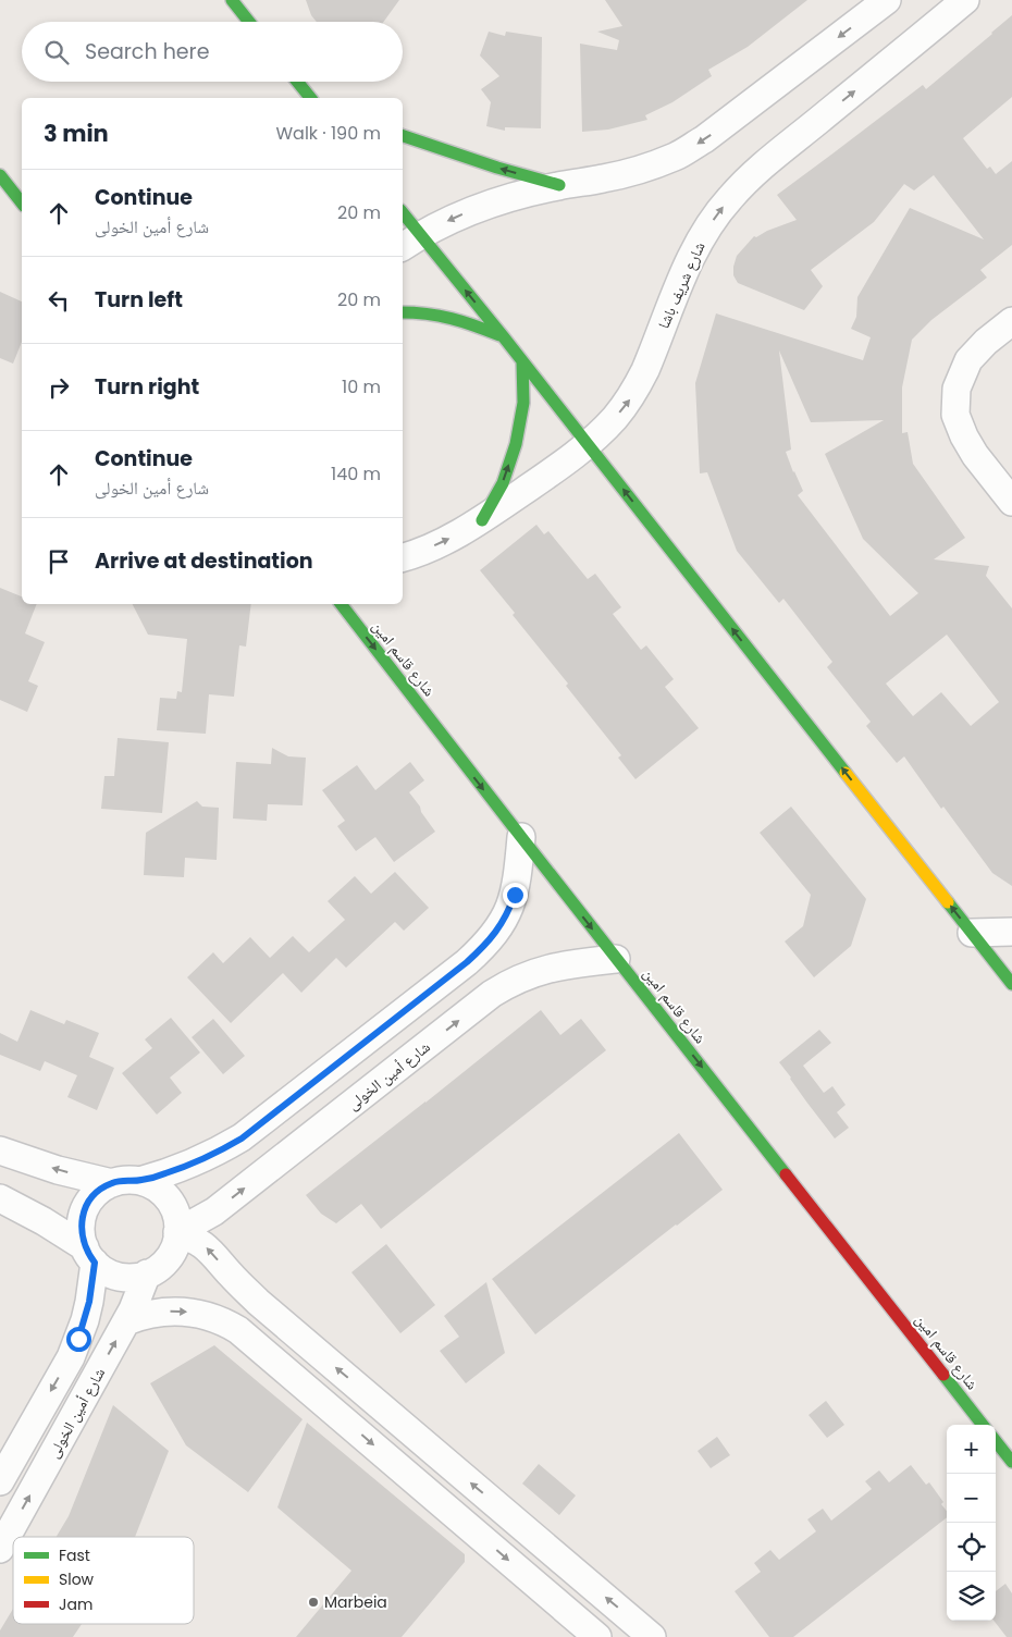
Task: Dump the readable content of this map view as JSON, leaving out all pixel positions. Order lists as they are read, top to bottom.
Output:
{
  "streets": {
    "main road": ["شارع قاسم امين"],
    "street": ["شارع شريف باشا", "شارع أمين الخولى"]
  },
  "crossings": [
    ["شارع قاسم امين", "شارع أمين الخولى"]
  ],
  "one_way": ["شارع قاسم امين"],
  "places": ["Marbeia"],
  "legend": ["Fast", "Slow", "Jam"],
  "page": {
    "search": "Search here",
    "heading": ["3 min", "Walk · 190 m"],
    "list": [
      ["Continue", "شارع أمين الخولى", "20 m"],
      ["Turn left", "20 m"],
      ["Turn right", "10 m"],
      ["Continue", "شارع أمين الخولى", "140 m"],
      "Arrive at destination"
    ],
    "map_buttons": ["+", "−"]
  }
}
